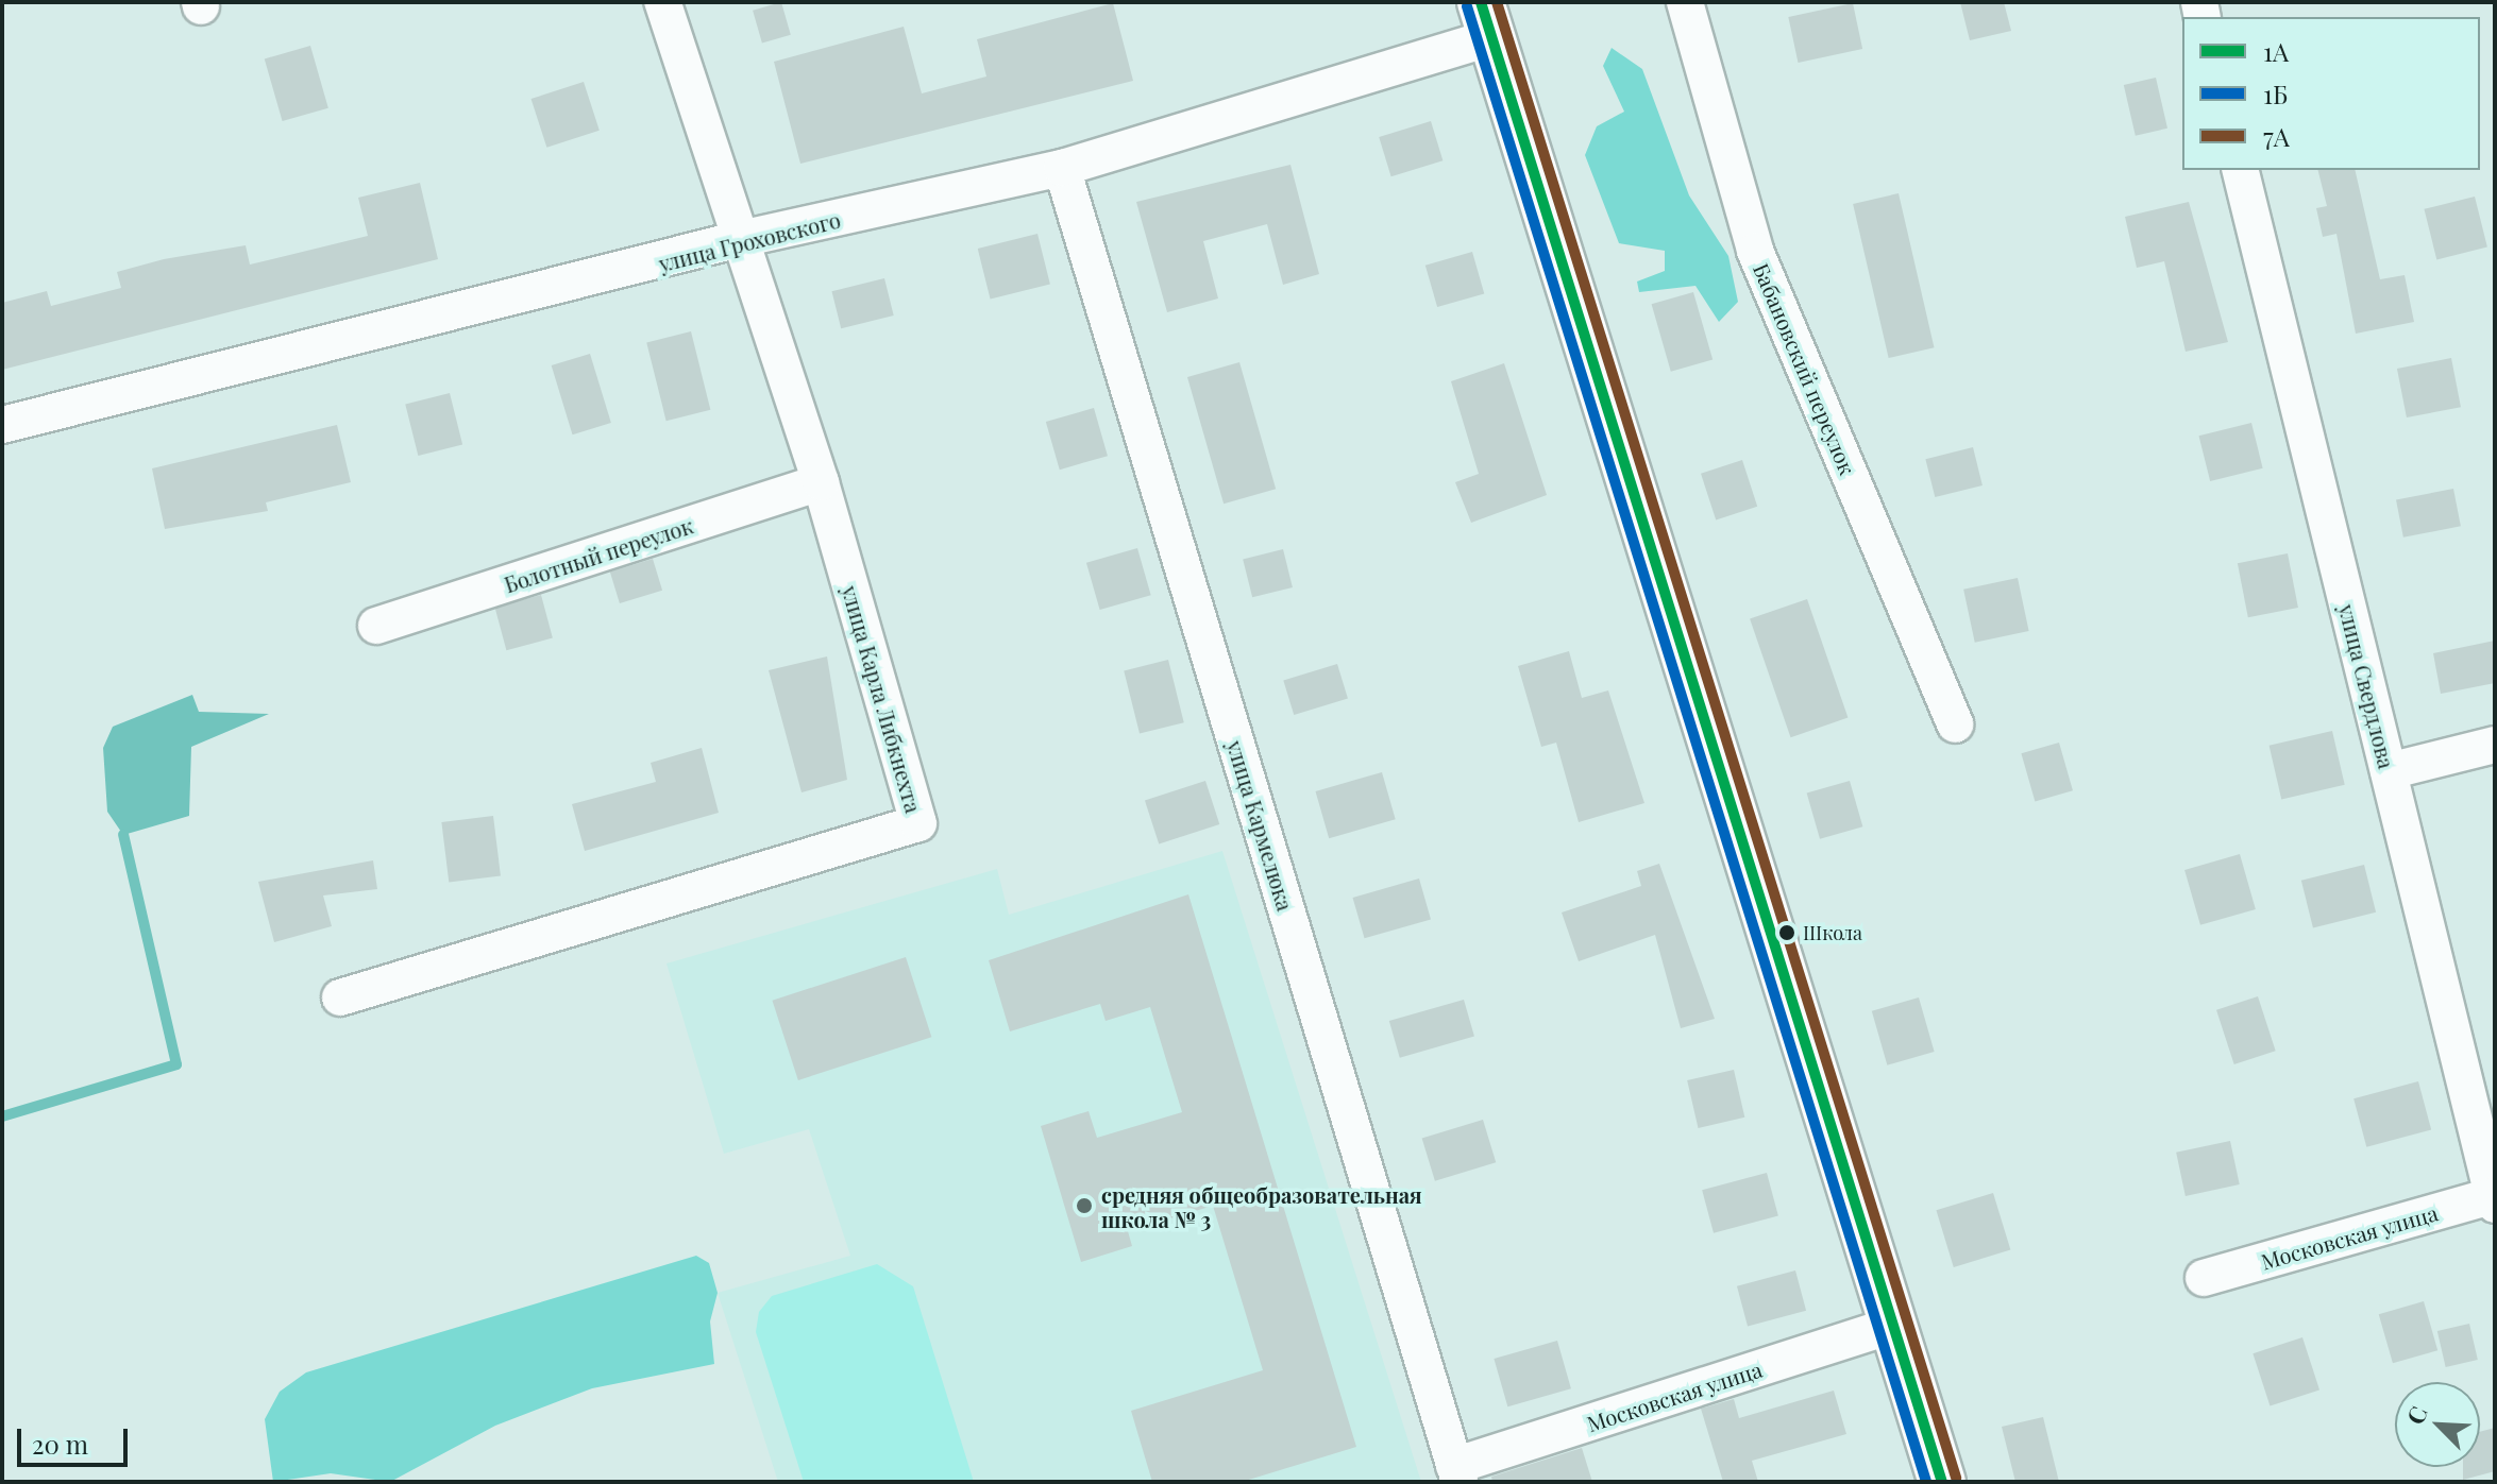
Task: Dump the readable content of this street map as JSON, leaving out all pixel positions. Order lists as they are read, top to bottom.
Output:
{
  "streets": {
    "street": [
      "улица Гроховского",
      "Бабановский переулок",
      "Болотный переулок",
      "улица Свердлова",
      "улица Карла Либкнехта",
      "улица Кармелюка",
      "Московская улица"
    ]
  },
  "crossings": [
    ["улица Гроховского", "улица Карла Либкнехта"],
    ["улица Гроховского", "улица Кармелюка"],
    ["Болотный переулок", "улица Карла Либкнехта"],
    ["улица Свердлова", "Московская улица"],
    ["улица Кармелюка", "Московская улица"]
  ],
  "places": ["Школа", "средняя общеобразовательная школа № 3"],
  "lines": ["transit line 1А", "transit line 7А", "transit line 1Б"],
  "legend": ["1А", "1Б", "7А"],
  "scale_bar": "20 m",
  "north": "top left"
}
